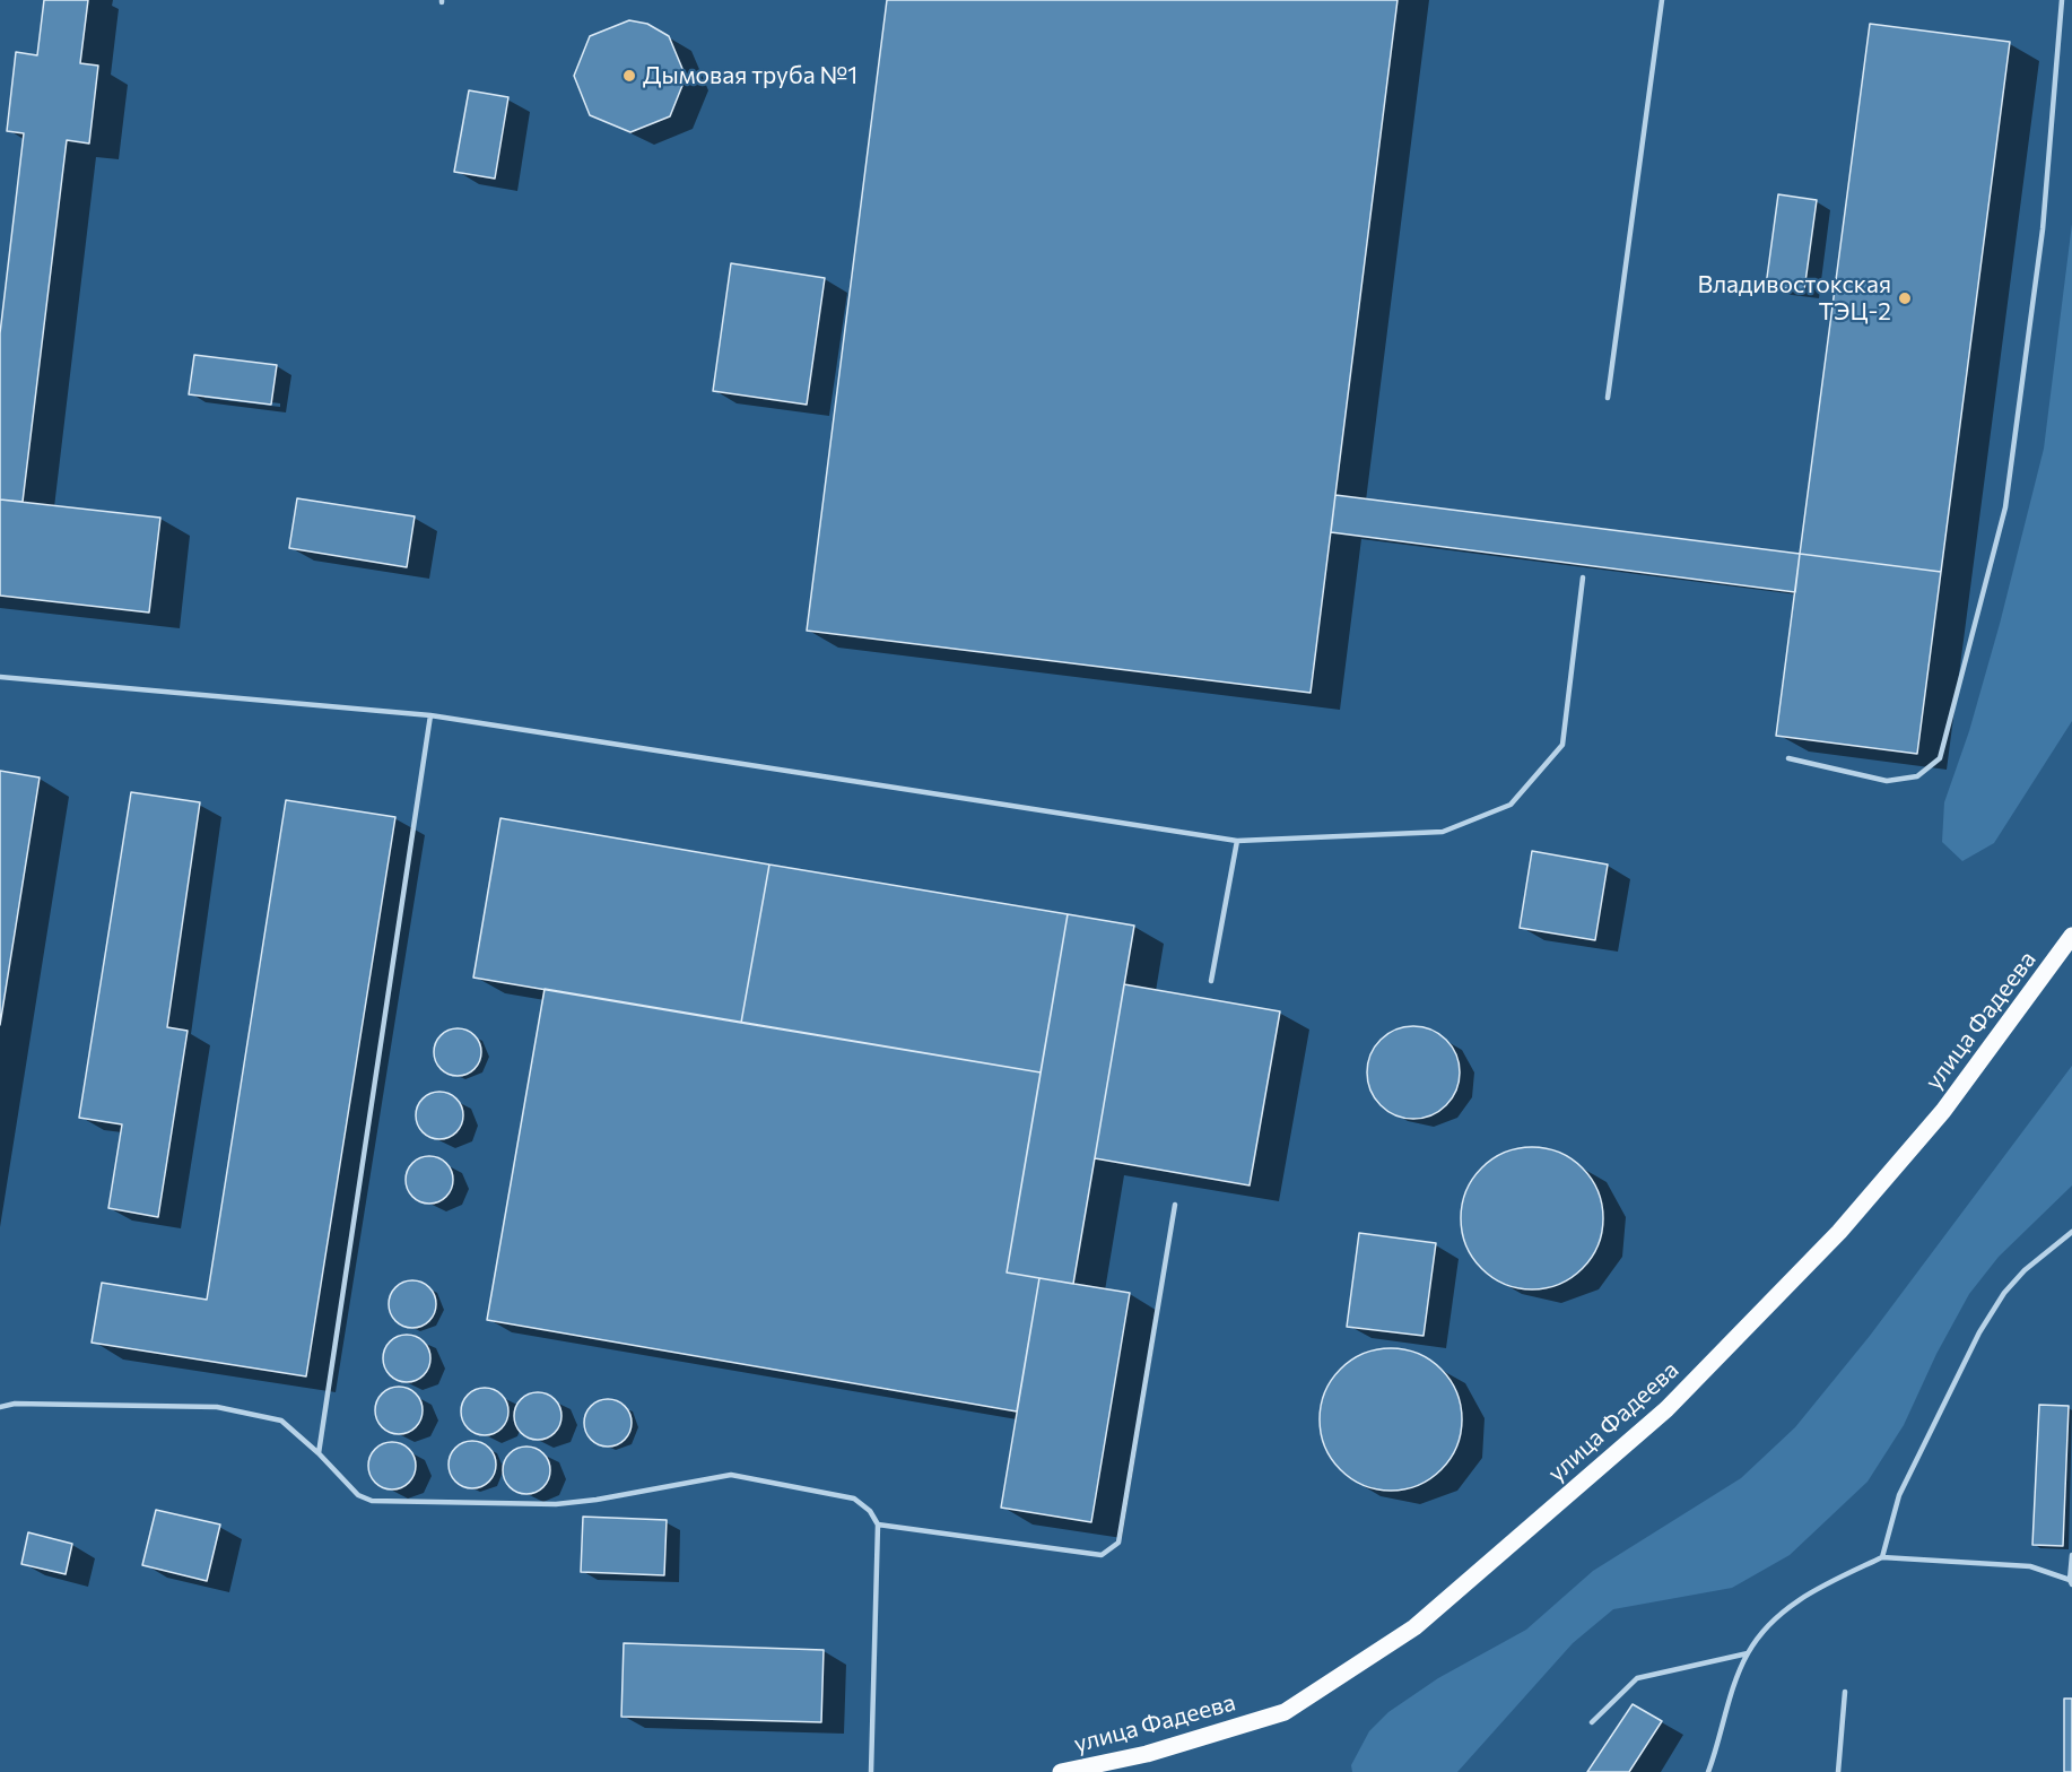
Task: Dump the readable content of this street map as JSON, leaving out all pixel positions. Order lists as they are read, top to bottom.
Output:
{
  "streets": {
    "main road": ["улица Фадеева"]
  },
  "places": ["Дымовая труба №1", "Владивостокская ТЭЦ-2"]
}
